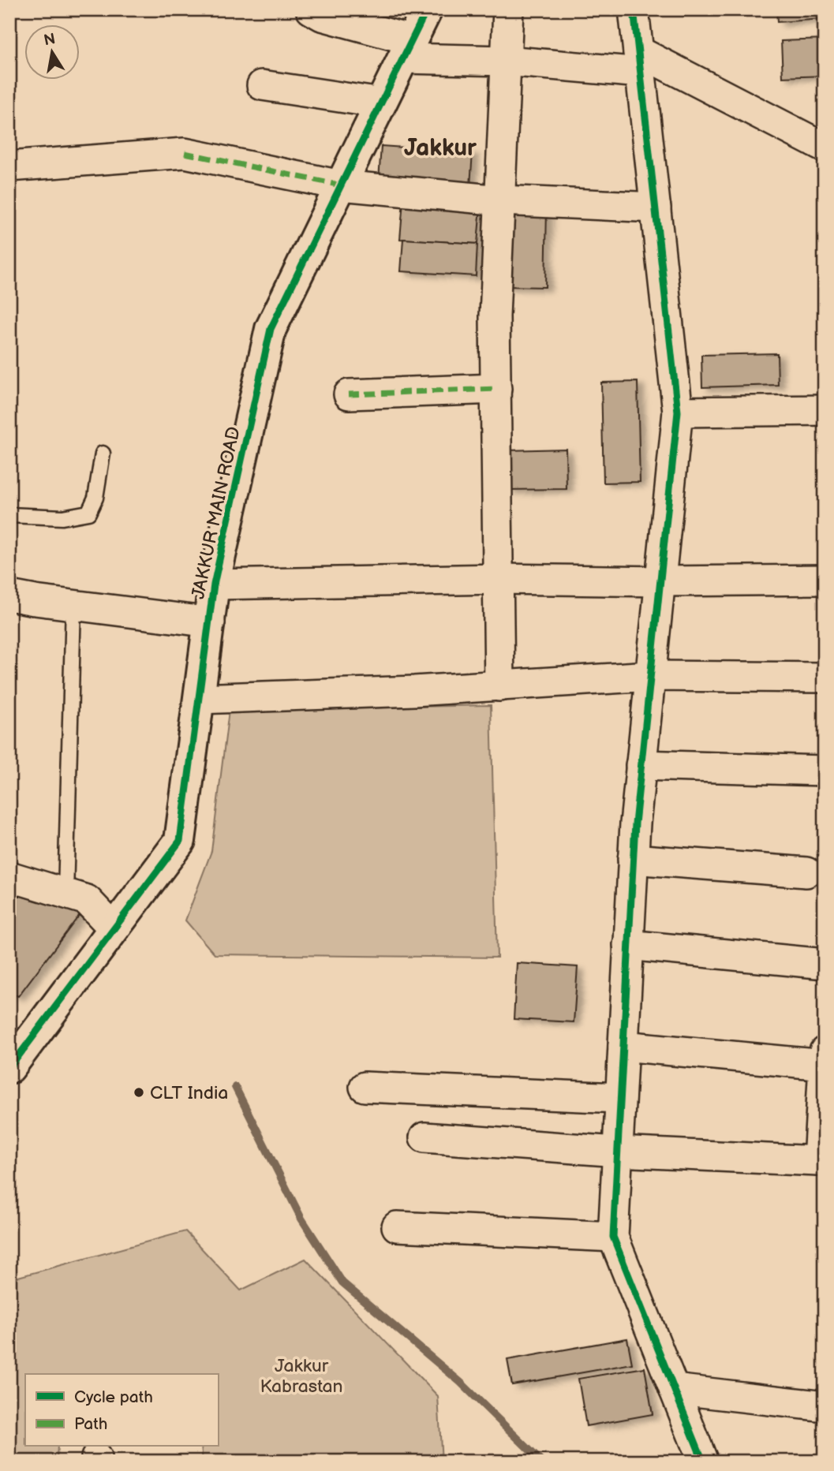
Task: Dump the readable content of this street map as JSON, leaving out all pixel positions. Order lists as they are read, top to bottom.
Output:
{
  "streets": {
    "street": ["JAKKUR MAIN ROAD"]
  },
  "districts": ["Jakkur"],
  "parks": ["Jakkur Kabrastan"],
  "places": ["CLT India"],
  "legend": ["Cycle path", "Path"],
  "north": "top"
}
